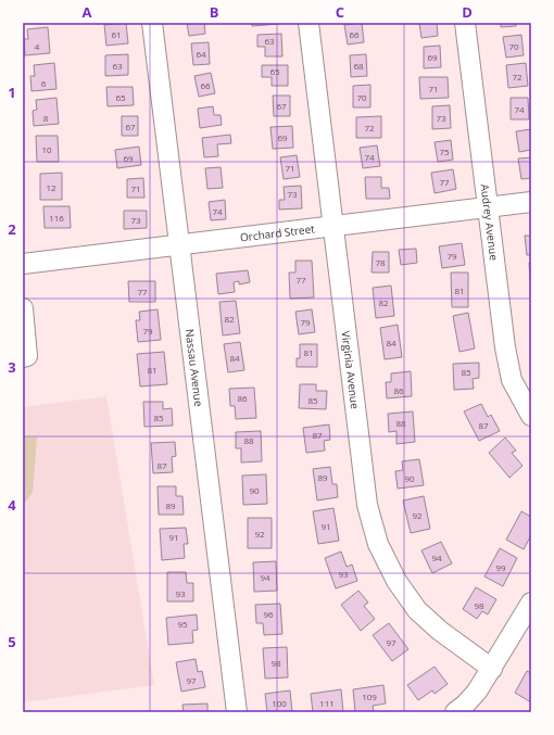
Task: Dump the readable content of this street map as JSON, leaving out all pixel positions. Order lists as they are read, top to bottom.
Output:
{
  "streets": {
    "street": [
      "Audrey Avenue",
      "Orchard Street",
      "Nassau Avenue",
      "Virginia Avenue"
    ]
  },
  "crossings": [
    ["Audrey Avenue", "Orchard Street"],
    ["Orchard Street", "Nassau Avenue"],
    ["Orchard Street", "Virginia Avenue"]
  ],
  "house_numbers": [
    "61",
    "66",
    "63",
    "4",
    "70",
    "64",
    "69",
    "63",
    "68",
    "65",
    "72",
    "6",
    "66",
    "71",
    "65",
    "70",
    "67",
    "74",
    "8",
    "73",
    "67",
    "72",
    "69",
    "10",
    "75",
    "74",
    "69",
    "71",
    "77",
    "12",
    "71",
    "73",
    "74",
    "116",
    "73",
    "79",
    "78",
    "77",
    "81",
    "77",
    "82",
    "82",
    "79",
    "79",
    "84",
    "81",
    "84",
    "81",
    "85",
    "86",
    "86",
    "85",
    "85",
    "88",
    "87",
    "87",
    "88",
    "87",
    "89",
    "90",
    "90",
    "89",
    "92",
    "91",
    "92",
    "91",
    "94",
    "99",
    "93",
    "94",
    "93",
    "98",
    "96",
    "95",
    "97",
    "98",
    "97",
    "109",
    "100",
    "111"
  ],
  "grid": {
    "columns": [
      "A",
      "B",
      "C",
      "D"
    ],
    "rows": [
      "1",
      "2",
      "3",
      "4",
      "5"
    ]
  }
}
